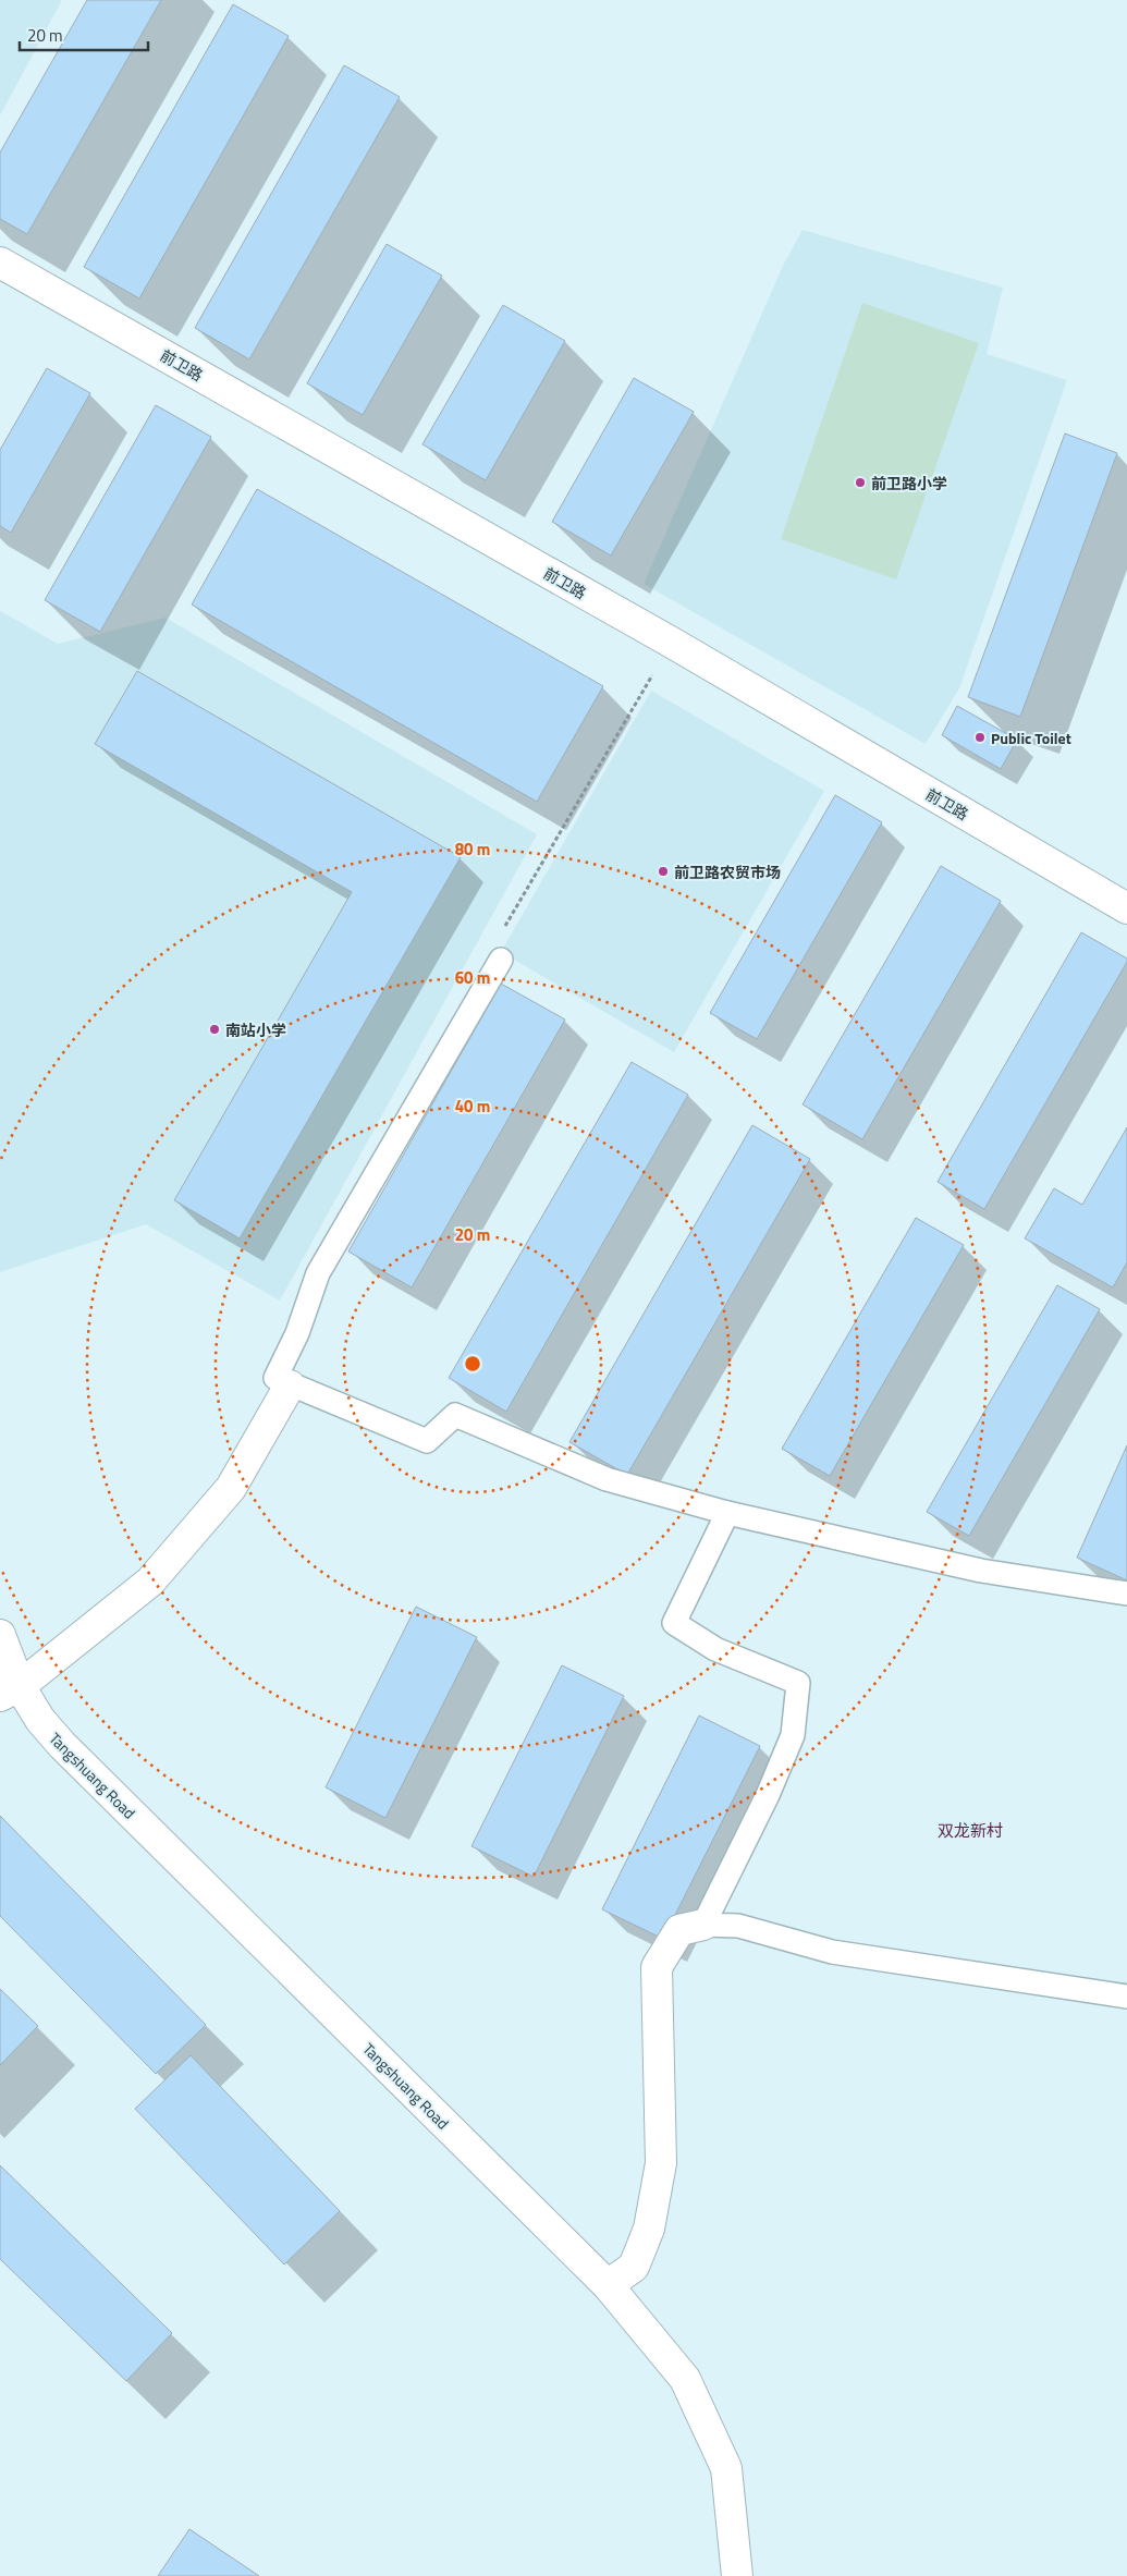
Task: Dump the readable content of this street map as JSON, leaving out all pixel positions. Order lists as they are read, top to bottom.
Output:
{
  "streets": {
    "street": ["前卫路", "Tangshuang Road"]
  },
  "districts": ["双龙新村"],
  "places": [
    "前卫路小学",
    "Public Toilet",
    "前卫路农贸市场",
    "南站小学"
  ],
  "scale_bar": "20 m",
  "rings": [
    "80 m",
    "60 m",
    "40 m",
    "20 m"
  ]
}
